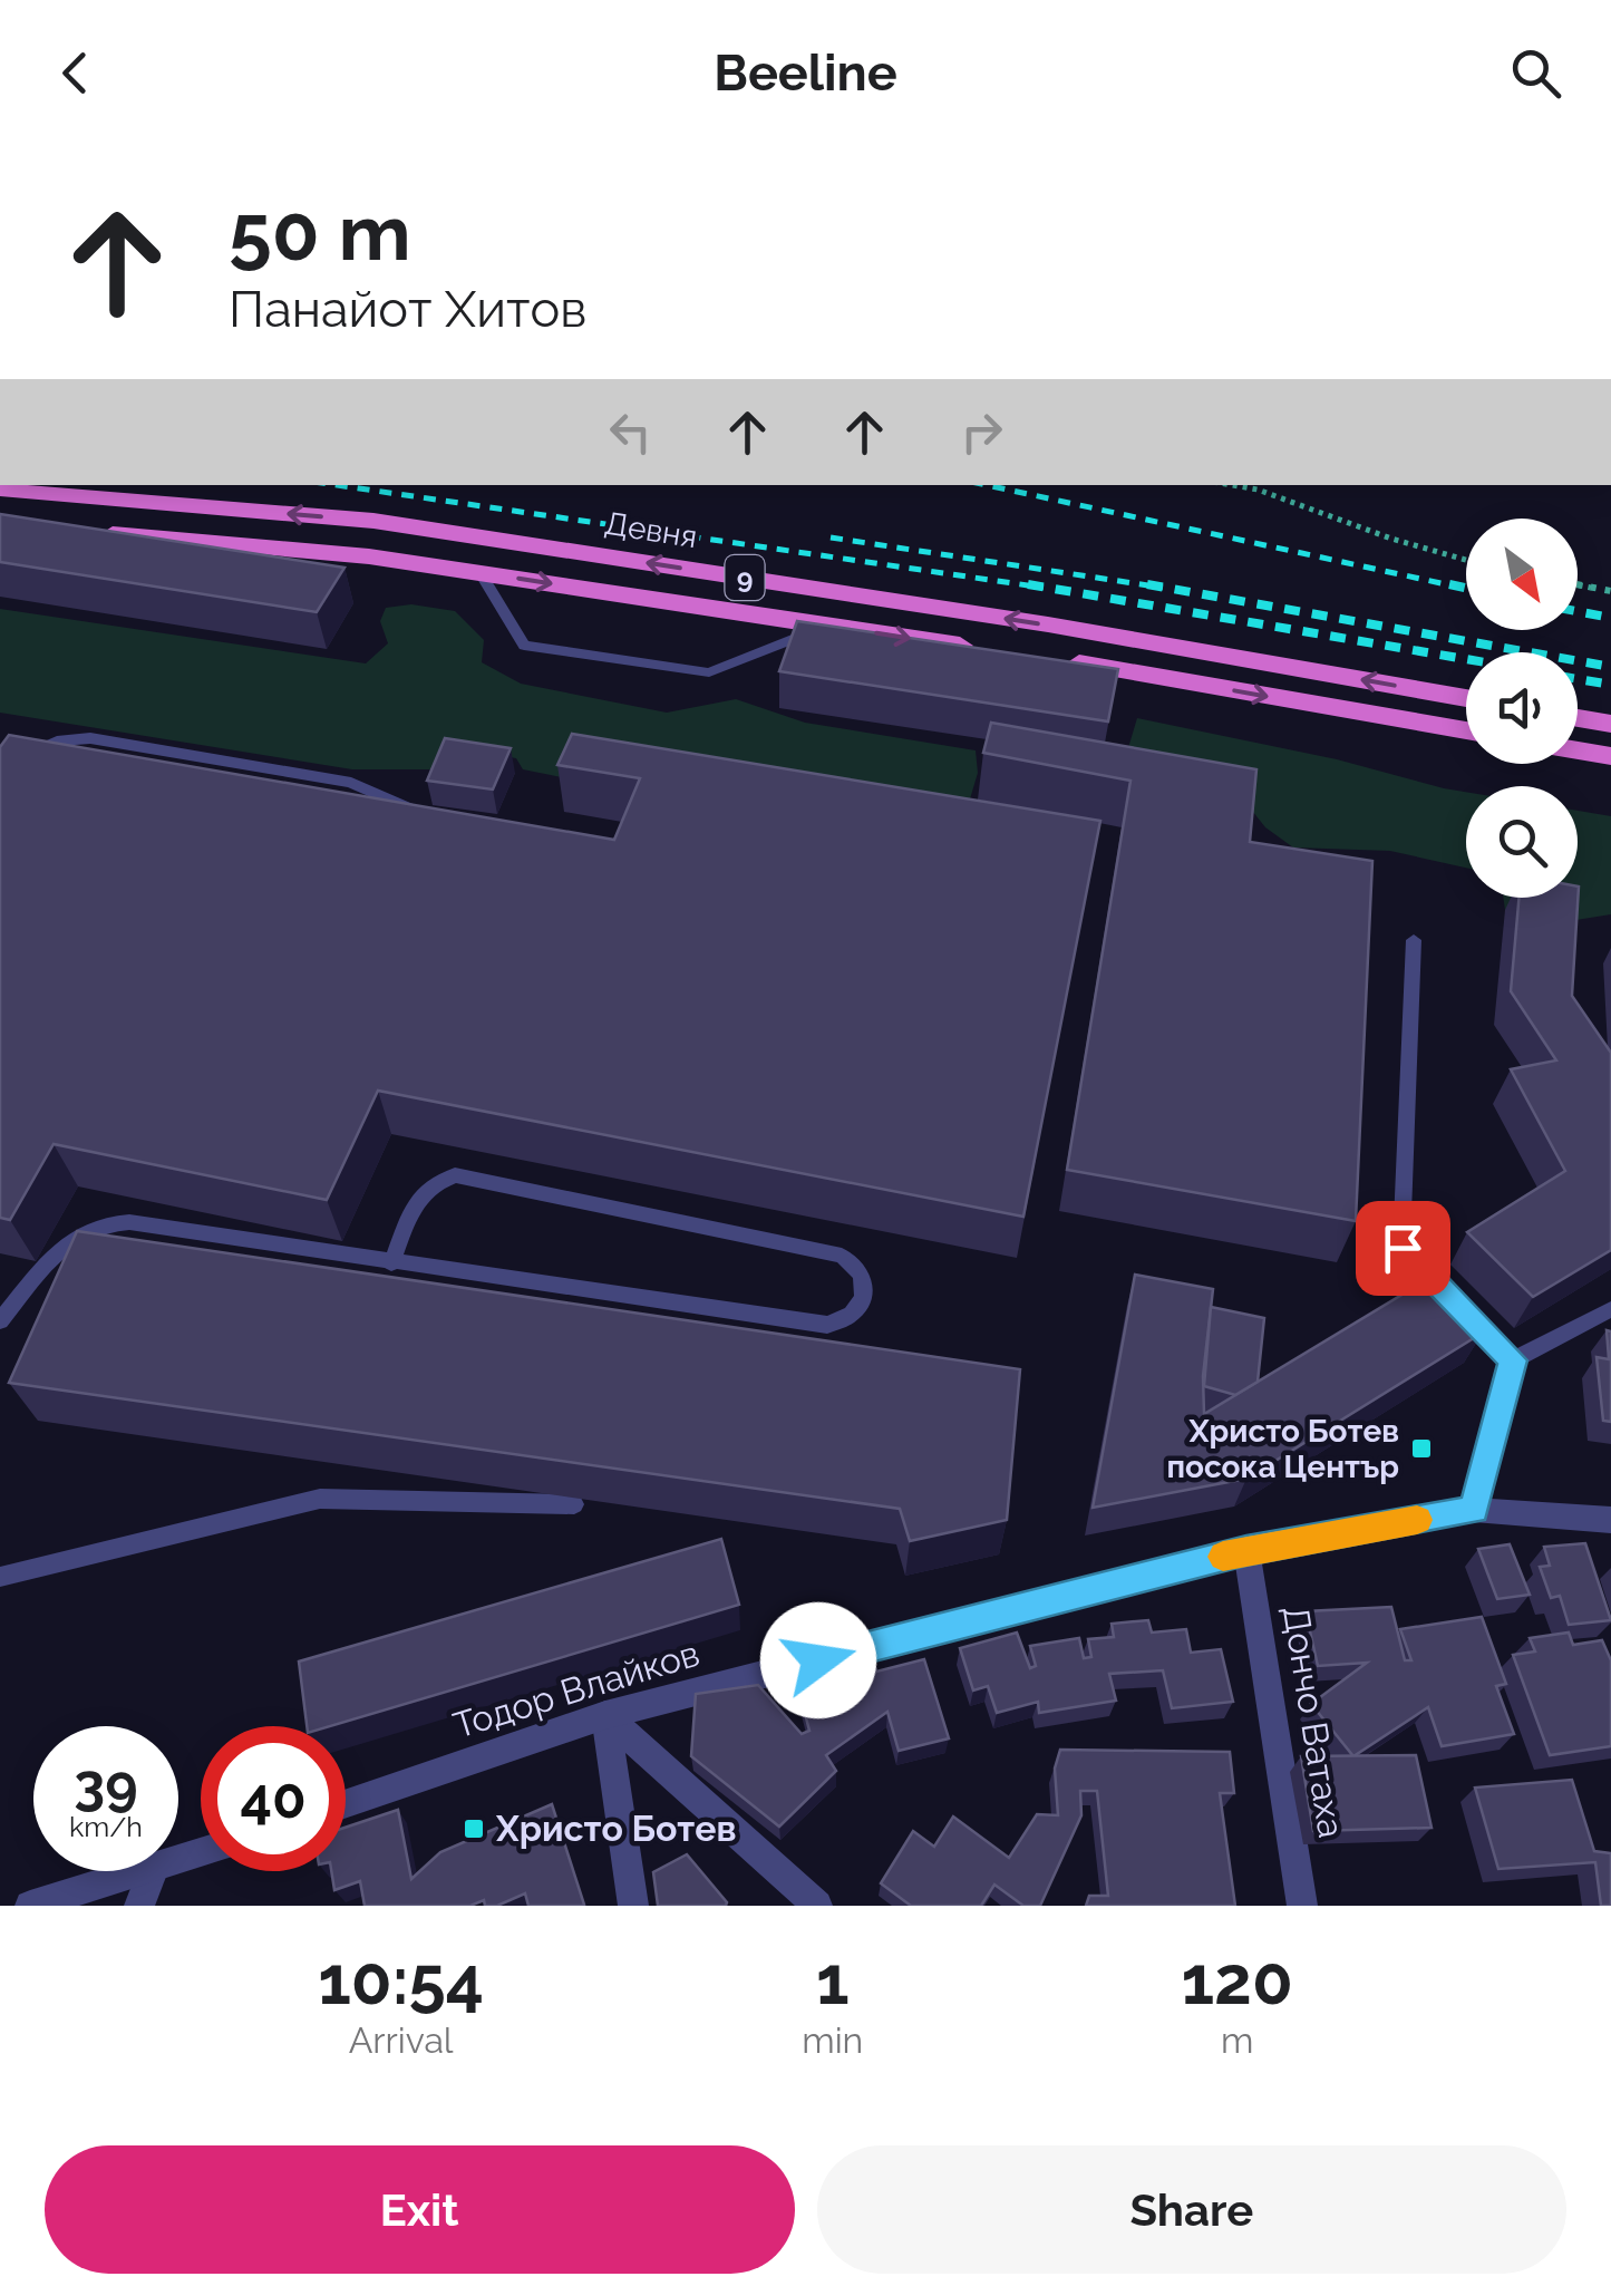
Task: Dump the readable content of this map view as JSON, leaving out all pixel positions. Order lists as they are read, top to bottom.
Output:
{
  "streets": {
    "highway": ["Девня", "9"],
    "street": ["Тодор Влайков", "Дончо Ватаха"]
  },
  "crossings": [
    ["Тодор Влайков", "Дончо Ватаха"]
  ],
  "places": {
    "transit": ["Христо Ботев посока Център", "Христо Ботев"]
  },
  "north": "bottom right",
  "page": {
    "header": "Beeline",
    "turn": ["50 m", "Панайот Хитов"],
    "speed": "39 km/h",
    "limit": "40",
    "eta": [
      "10:54",
      "Arrival",
      "1",
      "min",
      "120",
      "m"
    ],
    "buttons": ["Exit", "Share"]
  }
}
